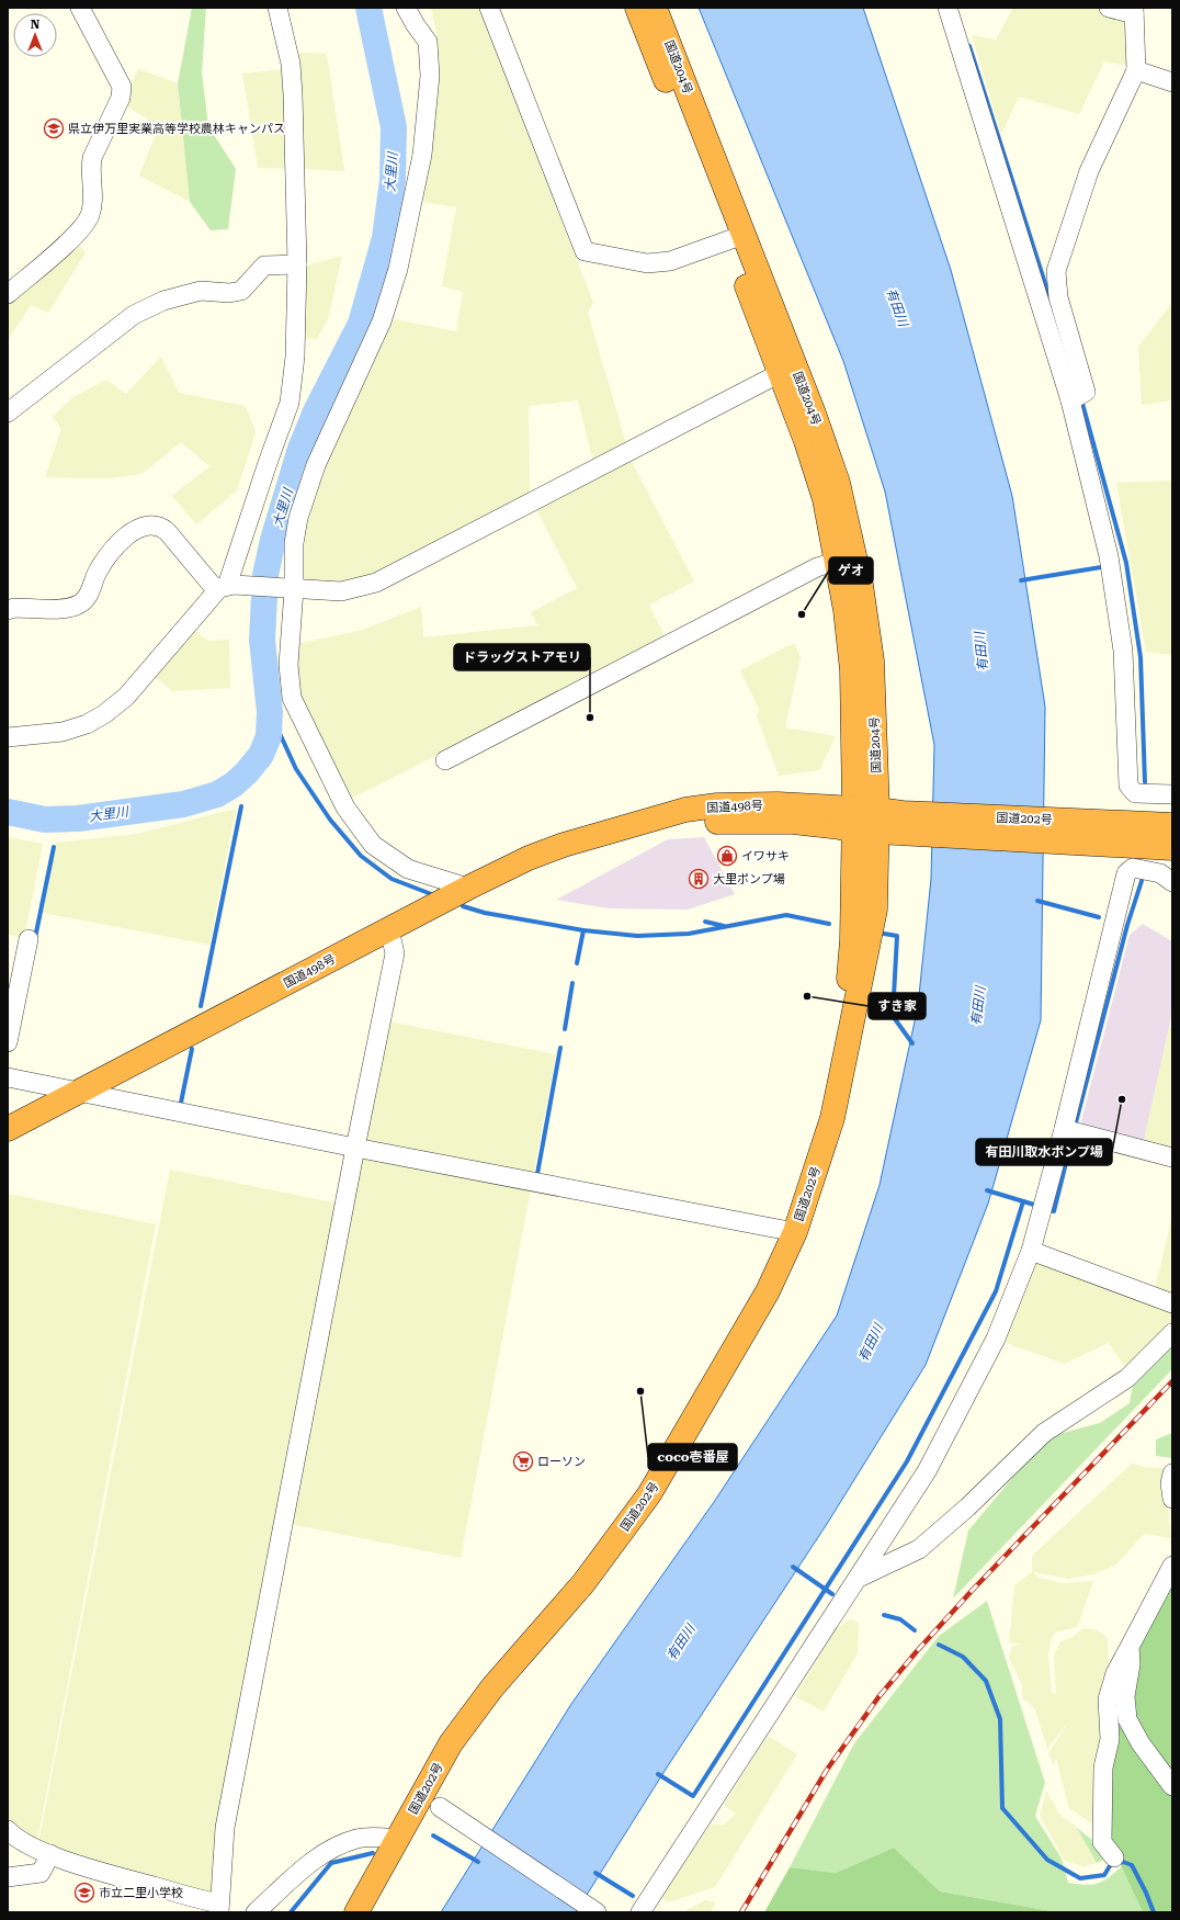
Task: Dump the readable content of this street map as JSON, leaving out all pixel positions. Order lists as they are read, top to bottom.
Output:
{
  "streets": {
    "highway": ["国道204号", "国道498号", "国道202号"]
  },
  "crossings": [
    ["国道204号", "国道498号"],
    ["国道204号", "国道202号"],
    ["国道498号", "国道202号"]
  ],
  "water": ["大里川", "有田川"],
  "places": {
    "school or university": ["県立伊万里実業高等学校農林キャンパス", "市立二里小学校"],
    "other": [
      "ゲオ",
      "ドラッグストアモリ",
      "すき家",
      "有田川取水ポンプ場",
      "coco壱番屋"
    ],
    "shop": ["イワサキ"],
    "building": ["大里ポンプ場"],
    "supermarket": ["ローソン"]
  },
  "north": "top"
}
